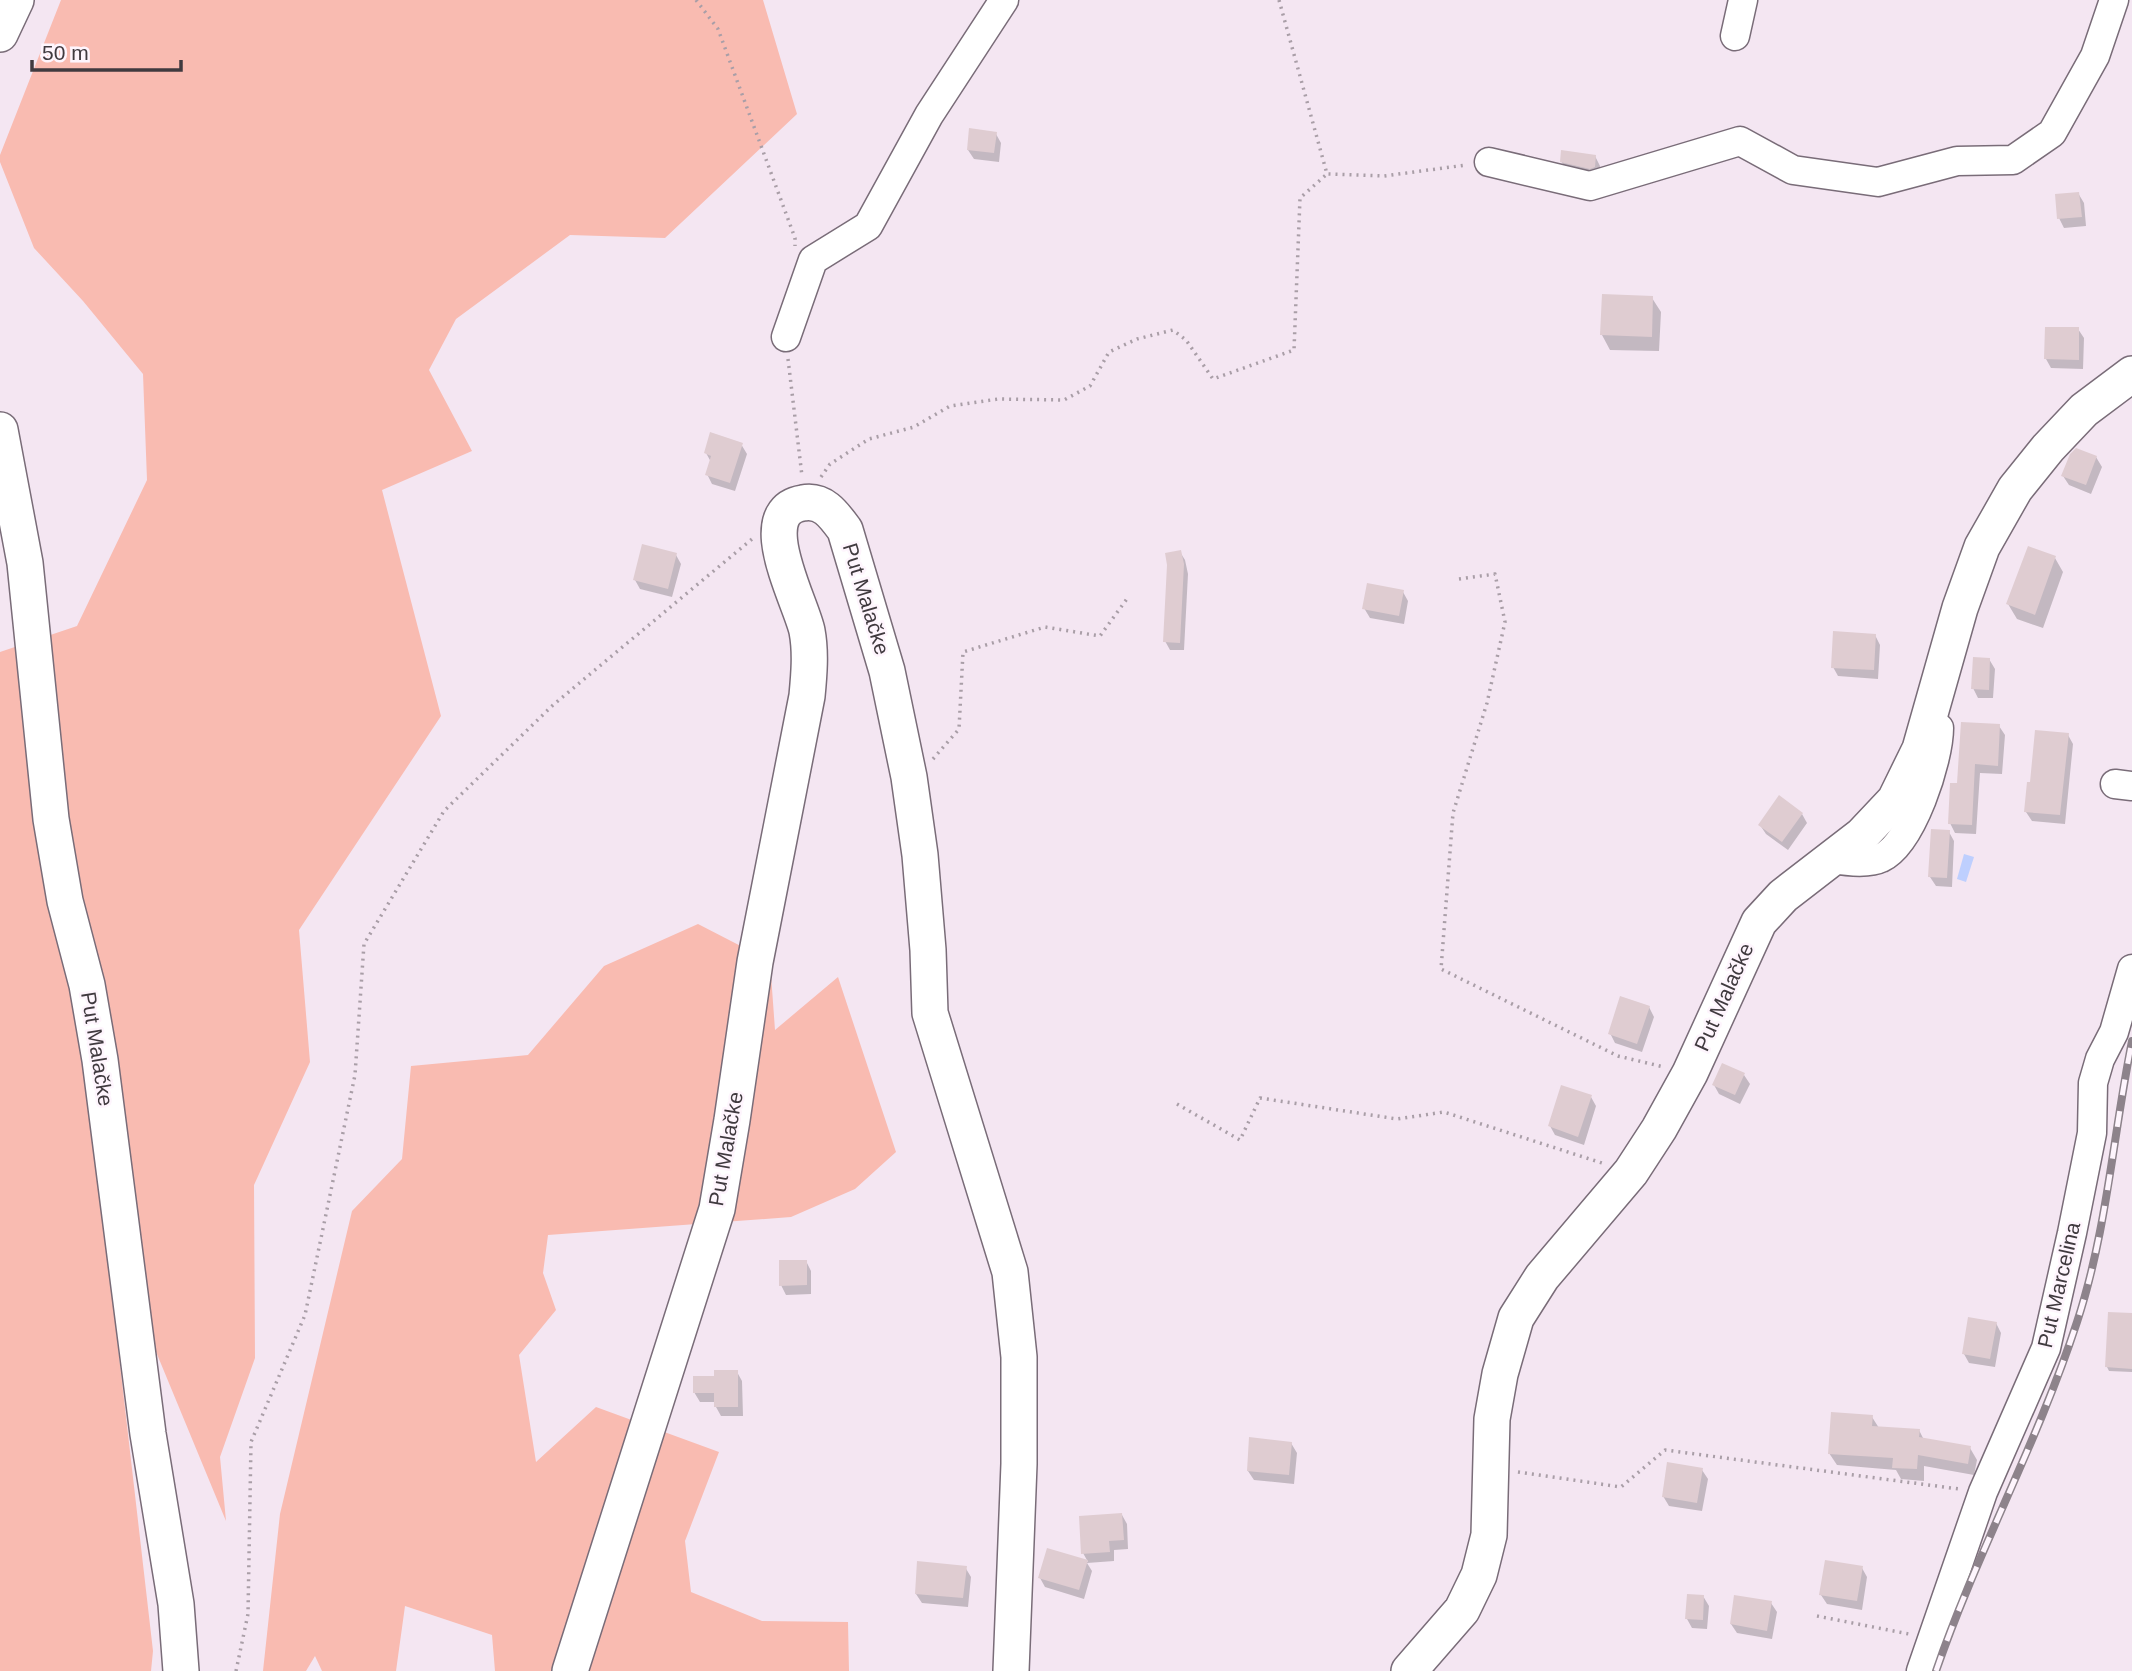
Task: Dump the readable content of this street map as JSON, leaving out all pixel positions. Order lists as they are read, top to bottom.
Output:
{
  "streets": {
    "main road": ["Put Malačke"],
    "street": ["Put Marcelina"]
  },
  "scale_bar": "50 m"
}
